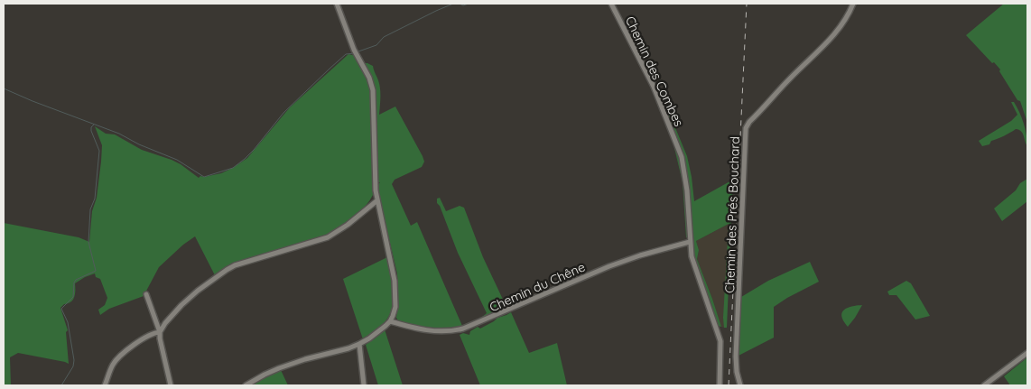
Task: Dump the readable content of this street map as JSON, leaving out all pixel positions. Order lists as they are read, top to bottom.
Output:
{
  "streets": {
    "street": ["Chemin des Combes", "Chemin des Prés Bouchard", "Chemin du Chêne"]
  },
  "crossings": [
    ["Chemin des Combes", "Chemin du Chêne"]
  ]
}
